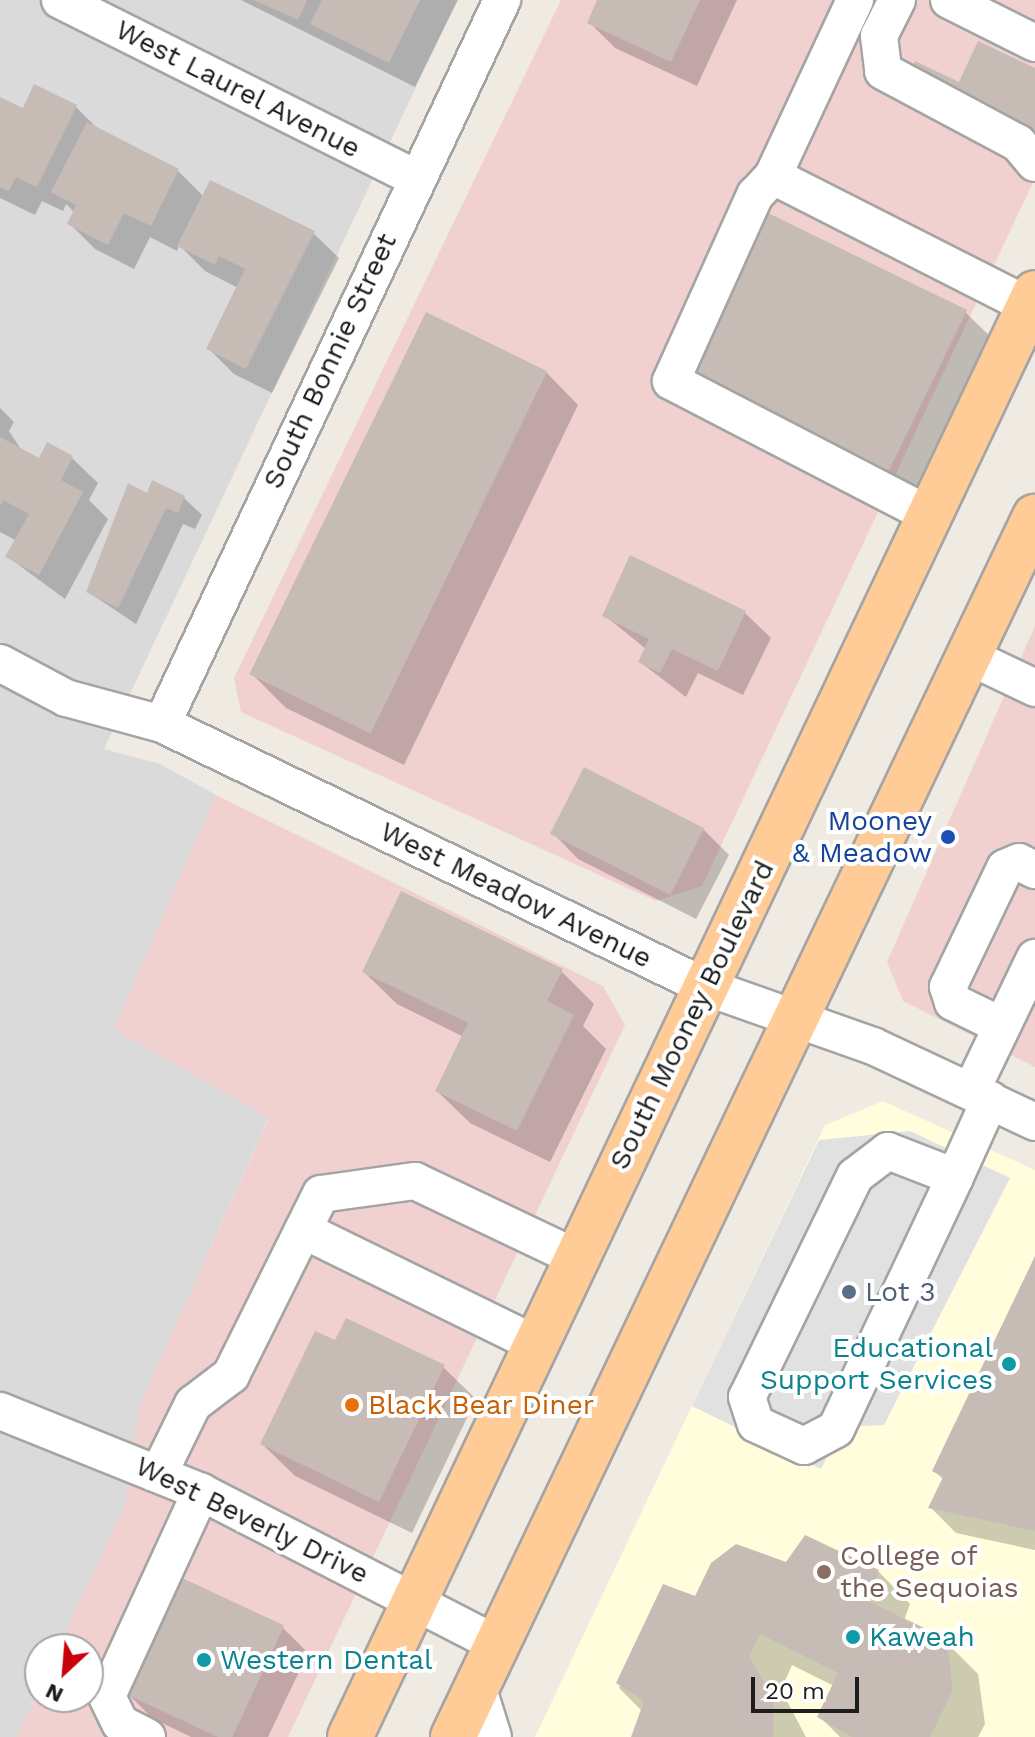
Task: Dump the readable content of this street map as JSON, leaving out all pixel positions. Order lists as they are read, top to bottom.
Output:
{
  "streets": {
    "main road": ["South Mooney Boulevard"],
    "street": [
      "West Laurel Avenue",
      "South Bonnie Street",
      "West Meadow Avenue",
      "West Beverly Drive"
    ]
  },
  "crossings": [
    ["West Laurel Avenue", "South Bonnie Street"],
    ["South Bonnie Street", "West Meadow Avenue"],
    ["West Meadow Avenue", "South Mooney Boulevard"],
    ["South Mooney Boulevard", "West Beverly Drive"]
  ],
  "places": [
    "Mooney & Meadow",
    "Lot 3",
    "Educational Support Services",
    "Black Bear Diner",
    "College of the Sequoias",
    "Kaweah",
    "Western Dental"
  ],
  "scale_bar": "20 m",
  "north": "bottom left"
}
